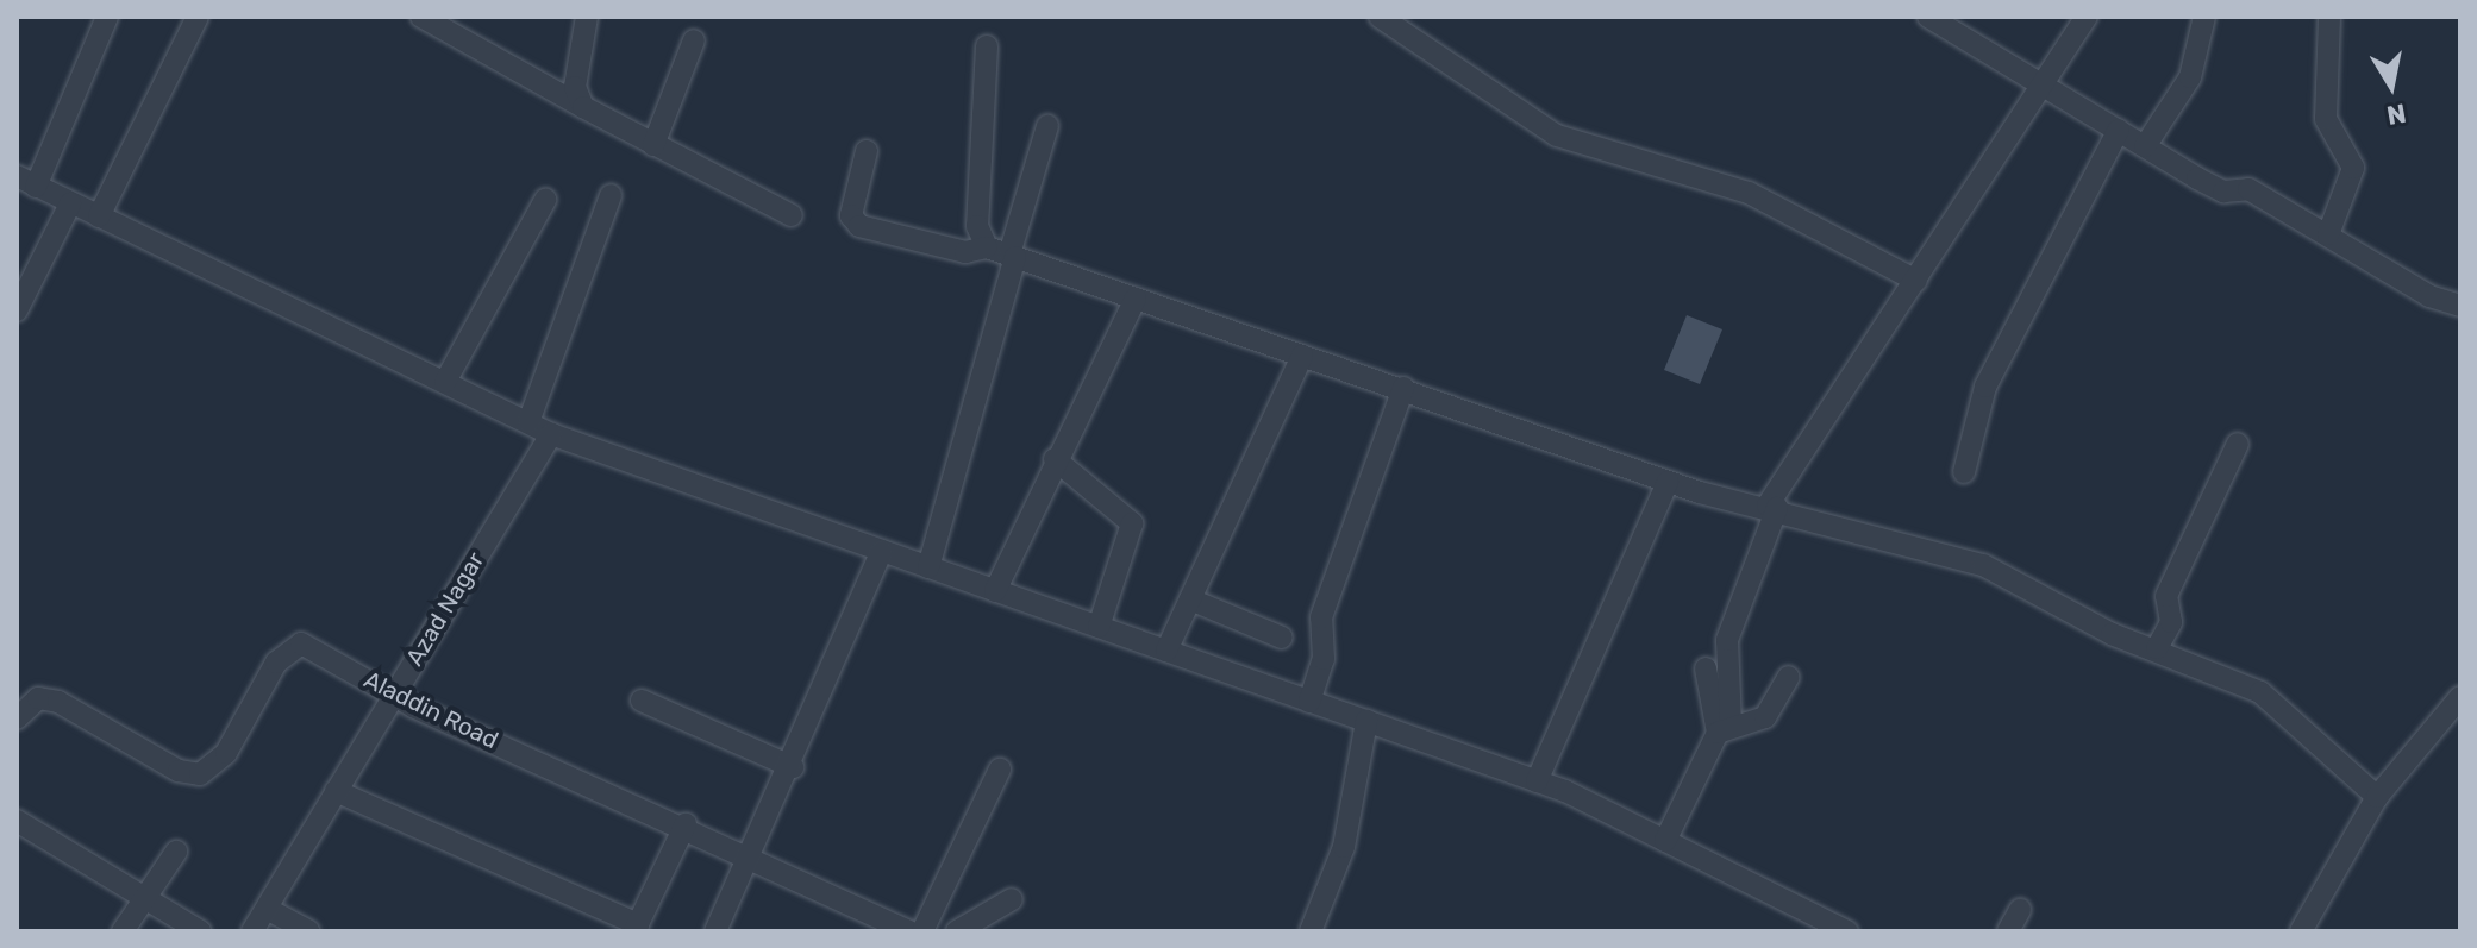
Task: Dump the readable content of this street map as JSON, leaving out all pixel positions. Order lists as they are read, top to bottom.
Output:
{
  "streets": {
    "street": ["Azad Nagar", "Aladdin Road"]
  },
  "crossings": [
    ["Azad Nagar", "Aladdin Road"]
  ],
  "north": "bottom"
}
